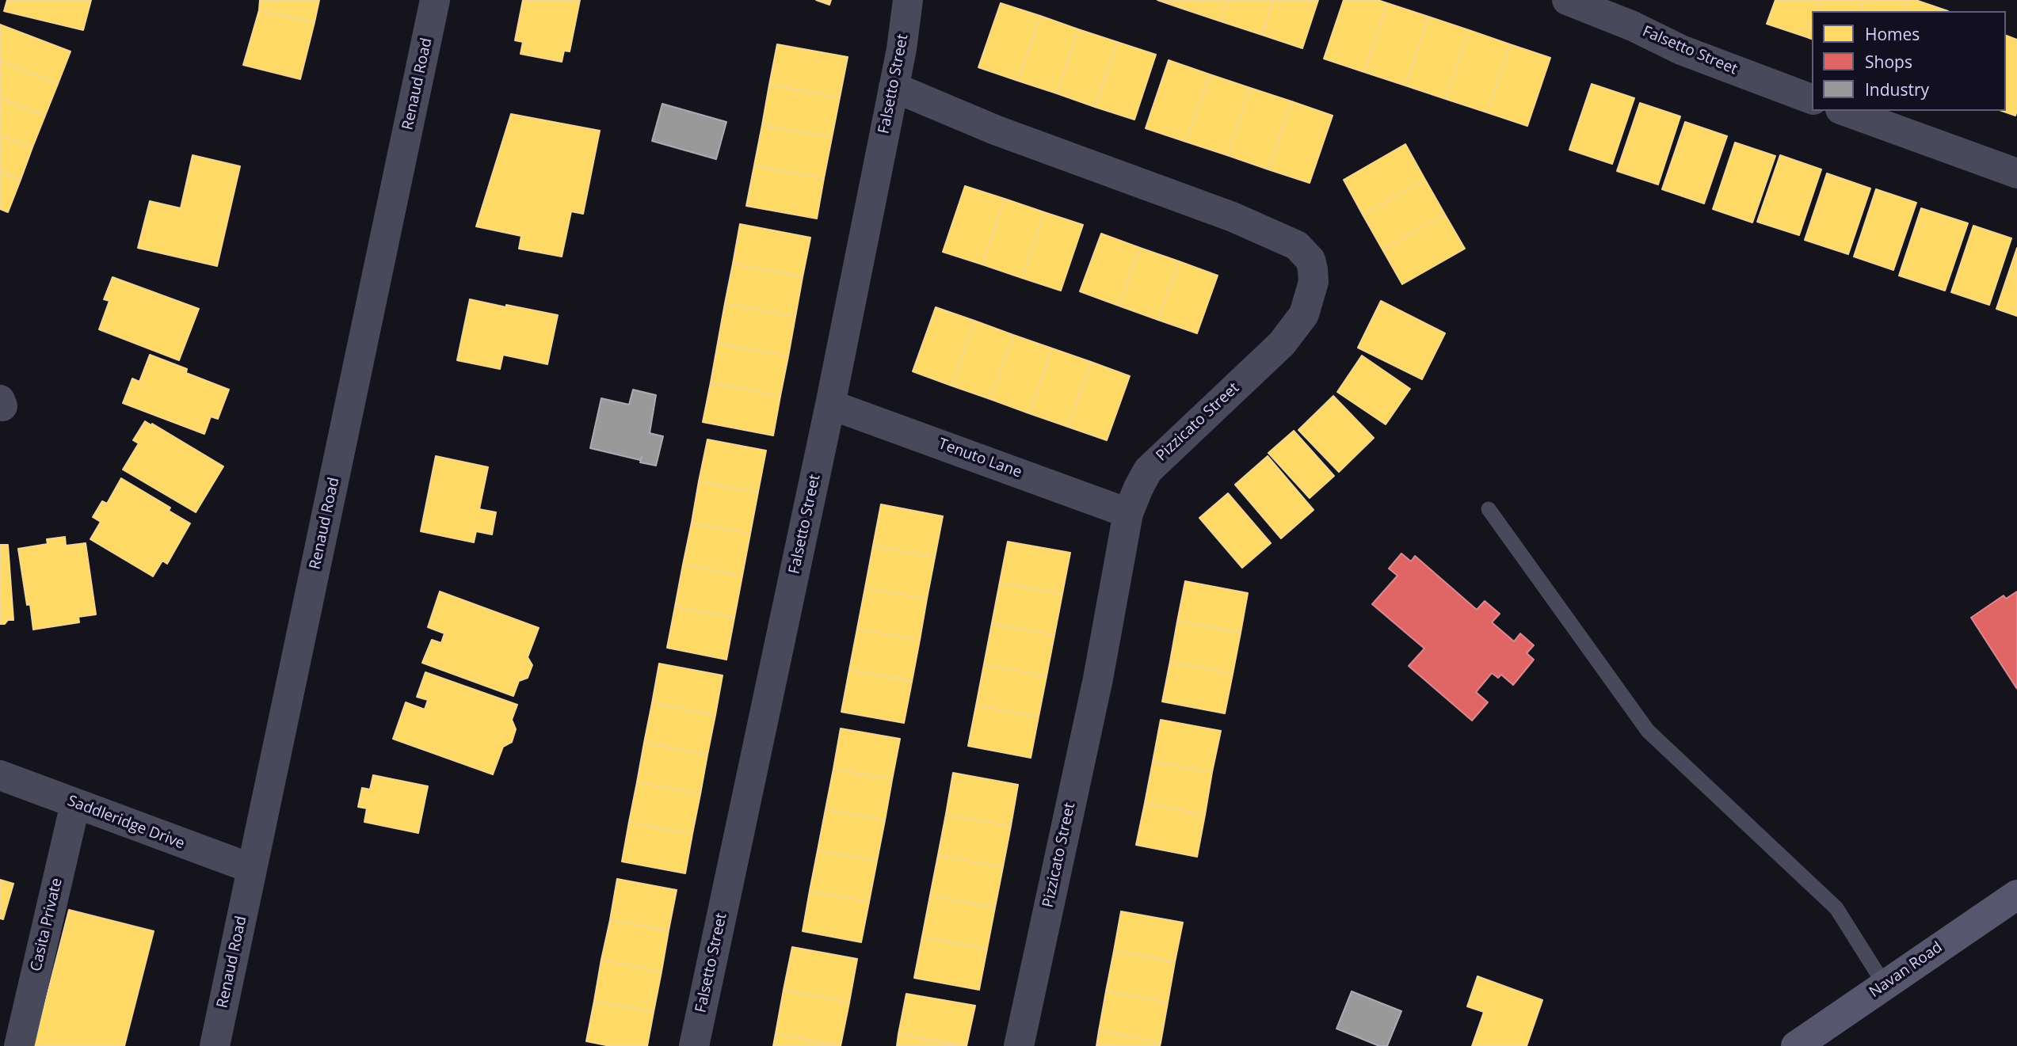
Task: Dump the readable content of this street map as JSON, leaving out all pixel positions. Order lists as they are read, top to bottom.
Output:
{
  "streets": {
    "main road": ["Navan Road"],
    "street": [
      "Falsetto Street",
      "Renaud Road",
      "Pizzicato Street",
      "Tenuto Lane",
      "Saddleridge Drive",
      "Casita Private"
    ]
  },
  "crossings": [
    ["Falsetto Street", "Pizzicato Street"],
    ["Falsetto Street", "Tenuto Lane"],
    ["Renaud Road", "Saddleridge Drive"],
    ["Pizzicato Street", "Tenuto Lane"],
    ["Saddleridge Drive", "Casita Private"]
  ],
  "legend": ["Homes", "Shops", "Industry"]
}
